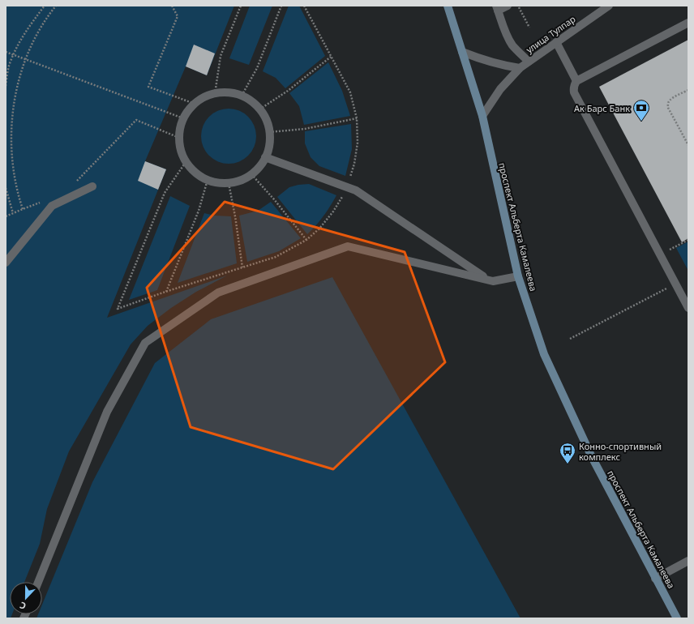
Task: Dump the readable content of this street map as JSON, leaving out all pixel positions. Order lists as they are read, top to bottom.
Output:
{
  "streets": {
    "main road": ["проспект Альберта Камалеева"],
    "street": ["улица Тулпар"]
  },
  "crossings": [
    ["улица Тулпар", "проспект Альберта Камалеева"]
  ],
  "places": {
    "bank": ["Ак Барс Банк"],
    "bus stop": ["Конно-спортивный комплекс"]
  },
  "north": "bottom"
}
